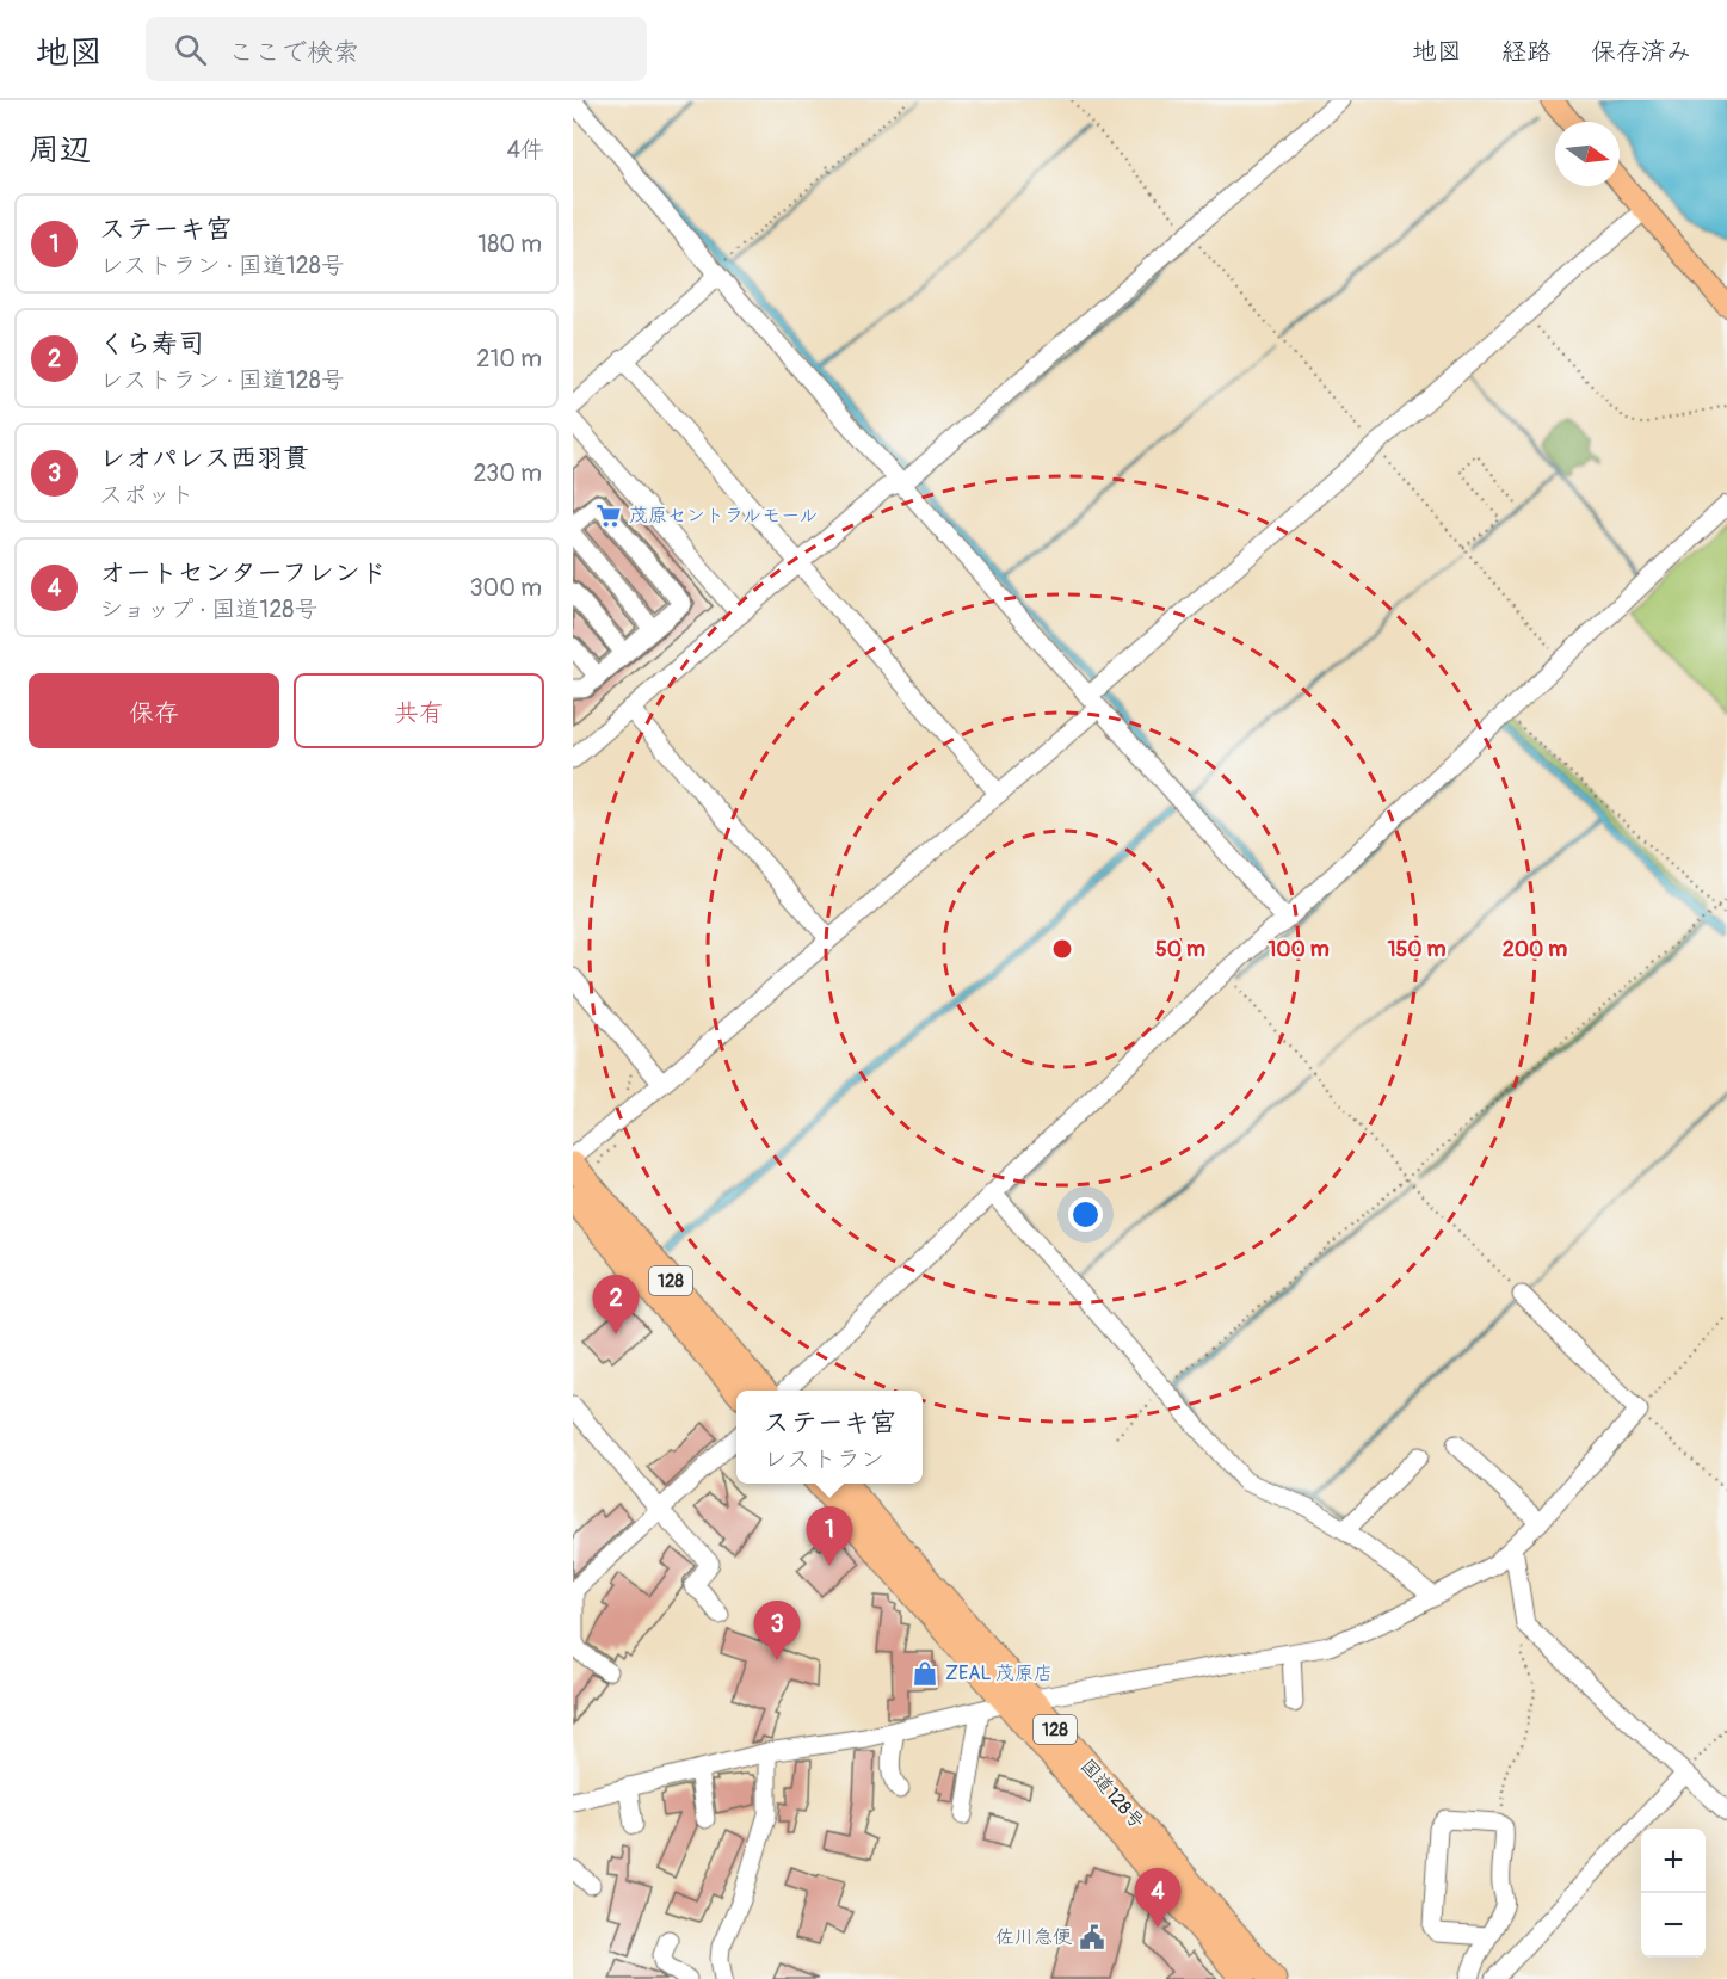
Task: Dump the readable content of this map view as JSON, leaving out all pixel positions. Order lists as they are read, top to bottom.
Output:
{
  "streets": {
    "highway": ["128", "国道128号"]
  },
  "places": {
    "supermarket": ["茂原セントラルモール"],
    "shop": ["ZEAL 茂原店"],
    "public building": ["佐川急便"]
  },
  "north": "right",
  "page": {
    "header": "地図",
    "search": "ここで検索",
    "nav": ["地図", "経路", "保存済み"],
    "heading": ["周辺", "4件"],
    "list": [
      {
        "mark": "1",
        "name": "ステーキ宮",
        "note": "レストラン · 国道128号",
        "value": "180 m"
      },
      {
        "mark": "2",
        "name": "くら寿司",
        "note": "レストラン · 国道128号",
        "value": "210 m"
      },
      {
        "mark": "3",
        "name": "レオパレス西羽貫",
        "note": "スポット",
        "value": "230 m"
      },
      {
        "mark": "4",
        "name": "オートセンターフレンド",
        "note": "ショップ · 国道128号",
        "value": "300 m"
      }
    ],
    "buttons": ["保存", "共有"],
    "pins": [
      "2",
      "1",
      "3",
      "4"
    ],
    "popup": ["ステーキ宮", "レストラン"],
    "map_buttons": ["+", "−"]
  },
  "rings": [
    "50 m",
    "100 m",
    "150 m",
    "200 m"
  ]
}
